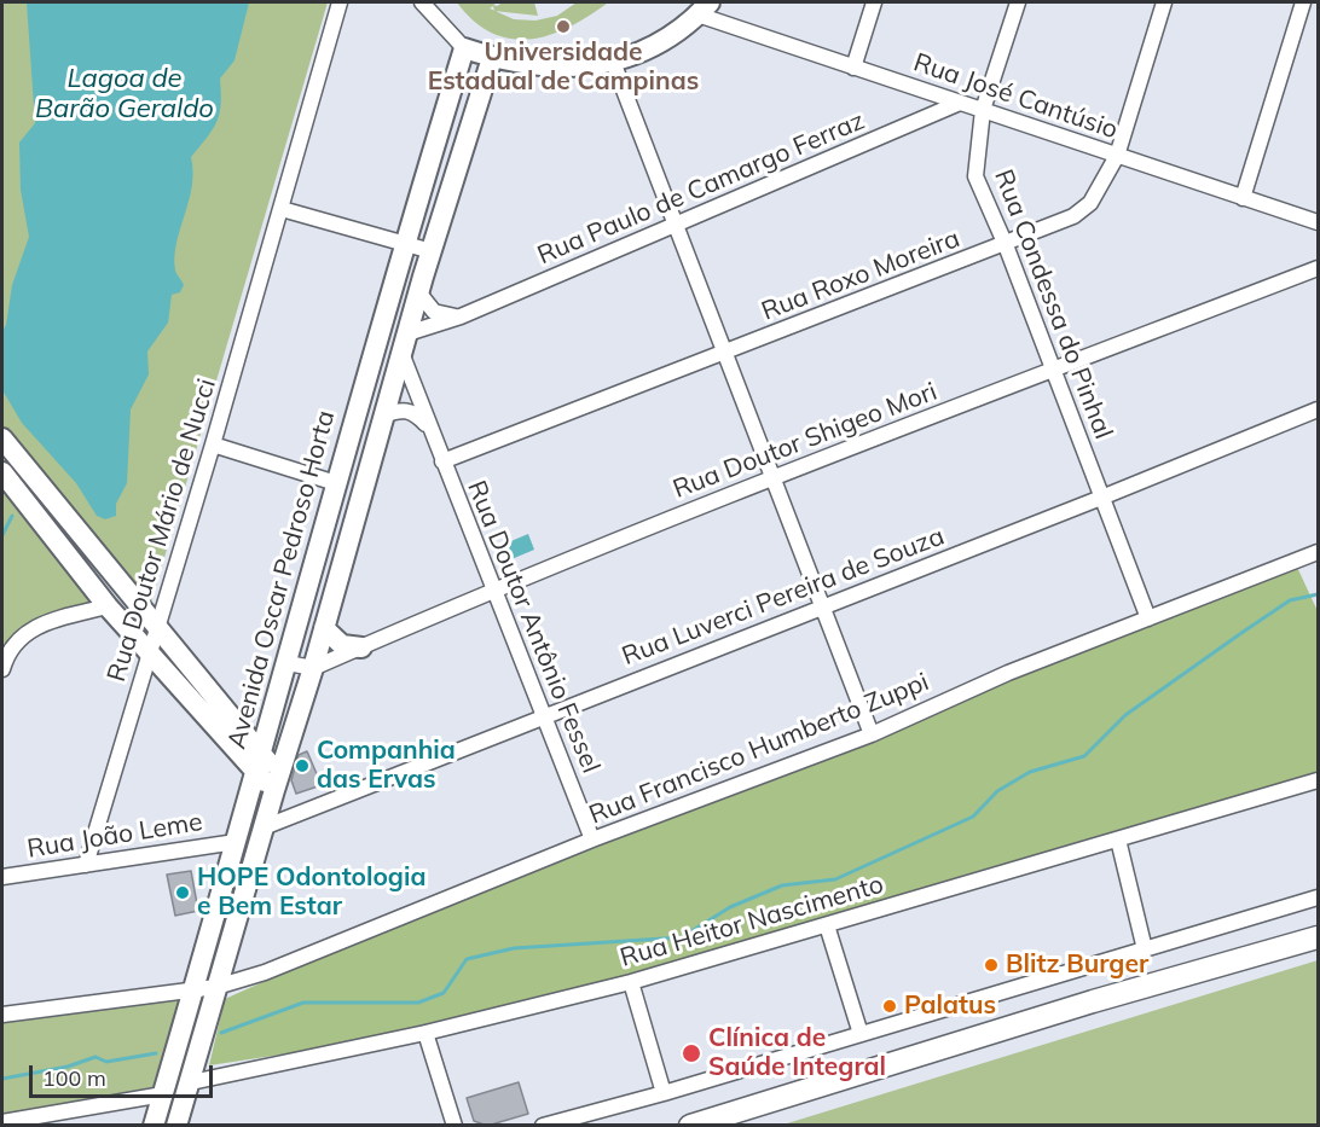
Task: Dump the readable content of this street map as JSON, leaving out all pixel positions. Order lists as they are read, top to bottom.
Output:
{
  "streets": {
    "main road": ["Avenida Oscar Pedroso Horta"],
    "street": [
      "Rua José Cantúsio",
      "Rua Paulo de Camargo Ferraz",
      "Rua Roxo Moreira",
      "Rua Condessa do Pinhal",
      "Rua Doutor Shigeo Mori",
      "Rua Doutor Mário de Nucci",
      "Rua Luverci Pereira de Souza",
      "Rua Doutor Antônio Fessel",
      "Rua Francisco Humberto Zuppi",
      "Rua João Leme",
      "Rua Heitor Nascimento"
    ]
  },
  "crossings": [
    ["Rua José Cantúsio", "Rua Paulo de Camargo Ferraz"],
    ["Rua José Cantúsio", "Rua Roxo Moreira"],
    ["Rua José Cantúsio", "Rua Condessa do Pinhal"],
    ["Rua Paulo de Camargo Ferraz", "Avenida Oscar Pedroso Horta"],
    ["Rua Paulo de Camargo Ferraz", "Rua Doutor Antônio Fessel"],
    ["Rua Roxo Moreira", "Rua Condessa do Pinhal"],
    ["Rua Roxo Moreira", "Rua Doutor Antônio Fessel"],
    ["Rua Condessa do Pinhal", "Rua Doutor Shigeo Mori"],
    ["Rua Condessa do Pinhal", "Rua Luverci Pereira de Souza"],
    ["Rua Condessa do Pinhal", "Rua Francisco Humberto Zuppi"],
    ["Rua Doutor Shigeo Mori", "Avenida Oscar Pedroso Horta"],
    ["Rua Doutor Shigeo Mori", "Rua Doutor Antônio Fessel"],
    ["Rua Doutor Mário de Nucci", "Rua João Leme"],
    ["Avenida Oscar Pedroso Horta", "Rua Luverci Pereira de Souza"],
    ["Avenida Oscar Pedroso Horta", "Rua Doutor Antônio Fessel"],
    ["Avenida Oscar Pedroso Horta", "Rua Francisco Humberto Zuppi"],
    ["Avenida Oscar Pedroso Horta", "Rua João Leme"],
    ["Avenida Oscar Pedroso Horta", "Rua Heitor Nascimento"],
    ["Rua Luverci Pereira de Souza", "Rua Doutor Antônio Fessel"],
    ["Rua Doutor Antônio Fessel", "Rua Francisco Humberto Zuppi"]
  ],
  "water": ["Lagoa de Barão Geraldo"],
  "places": [
    "Universidade Estadual de Campinas",
    "Companhia das Ervas",
    "HOPE Odontologia e Bem Estar",
    "Blitz Burger",
    "Palatus",
    "Clínica de Saúde Integral"
  ],
  "scale_bar": "100 m"
}
